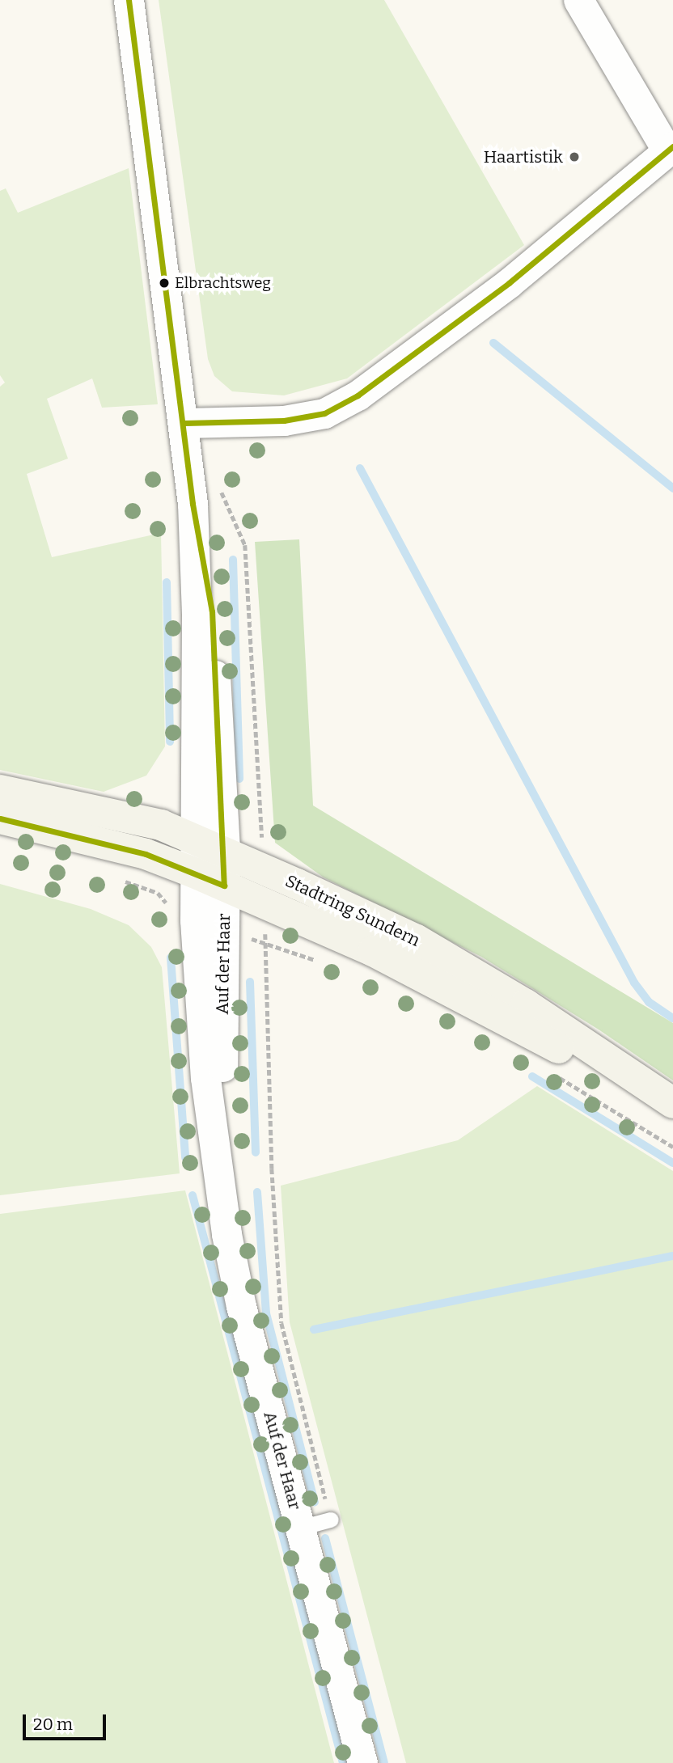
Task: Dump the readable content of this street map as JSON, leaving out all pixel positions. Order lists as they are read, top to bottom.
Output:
{
  "streets": {
    "main road": ["Stadtring Sundern"],
    "street": ["Auf der Haar"]
  },
  "crossings": [
    ["Stadtring Sundern", "Auf der Haar"]
  ],
  "places": ["Haartistik", "Elbrachtsweg"],
  "scale_bar": "20 m"
}
